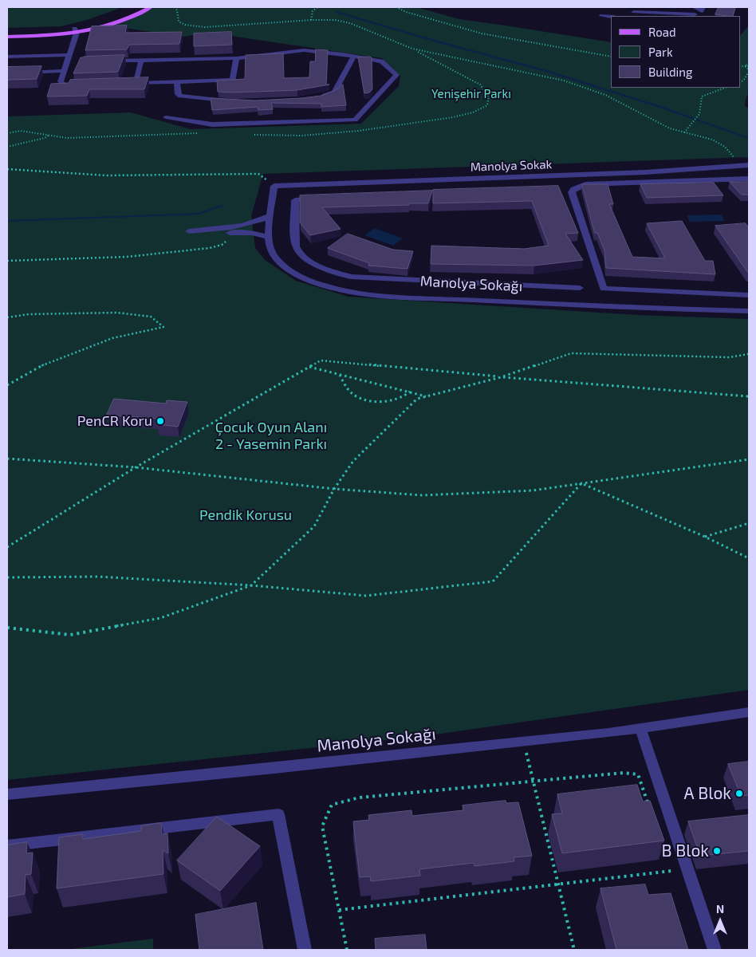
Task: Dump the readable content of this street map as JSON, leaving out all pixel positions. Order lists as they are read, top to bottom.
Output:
{
  "streets": {
    "street": ["Manolya Sokak", "Manolya Sokağı"]
  },
  "crossings": [
    ["Manolya Sokak", "Manolya Sokağı"]
  ],
  "parks": ["Yenişehir Parkı", "Çocuk Oyun Alanı 2 - Yasemin Parkı", "Pendik Korusu"],
  "places": ["PenCR Koru", "A Blok", "B Blok"],
  "legend": ["Road", "Park", "Building"],
  "north": "top"
}
